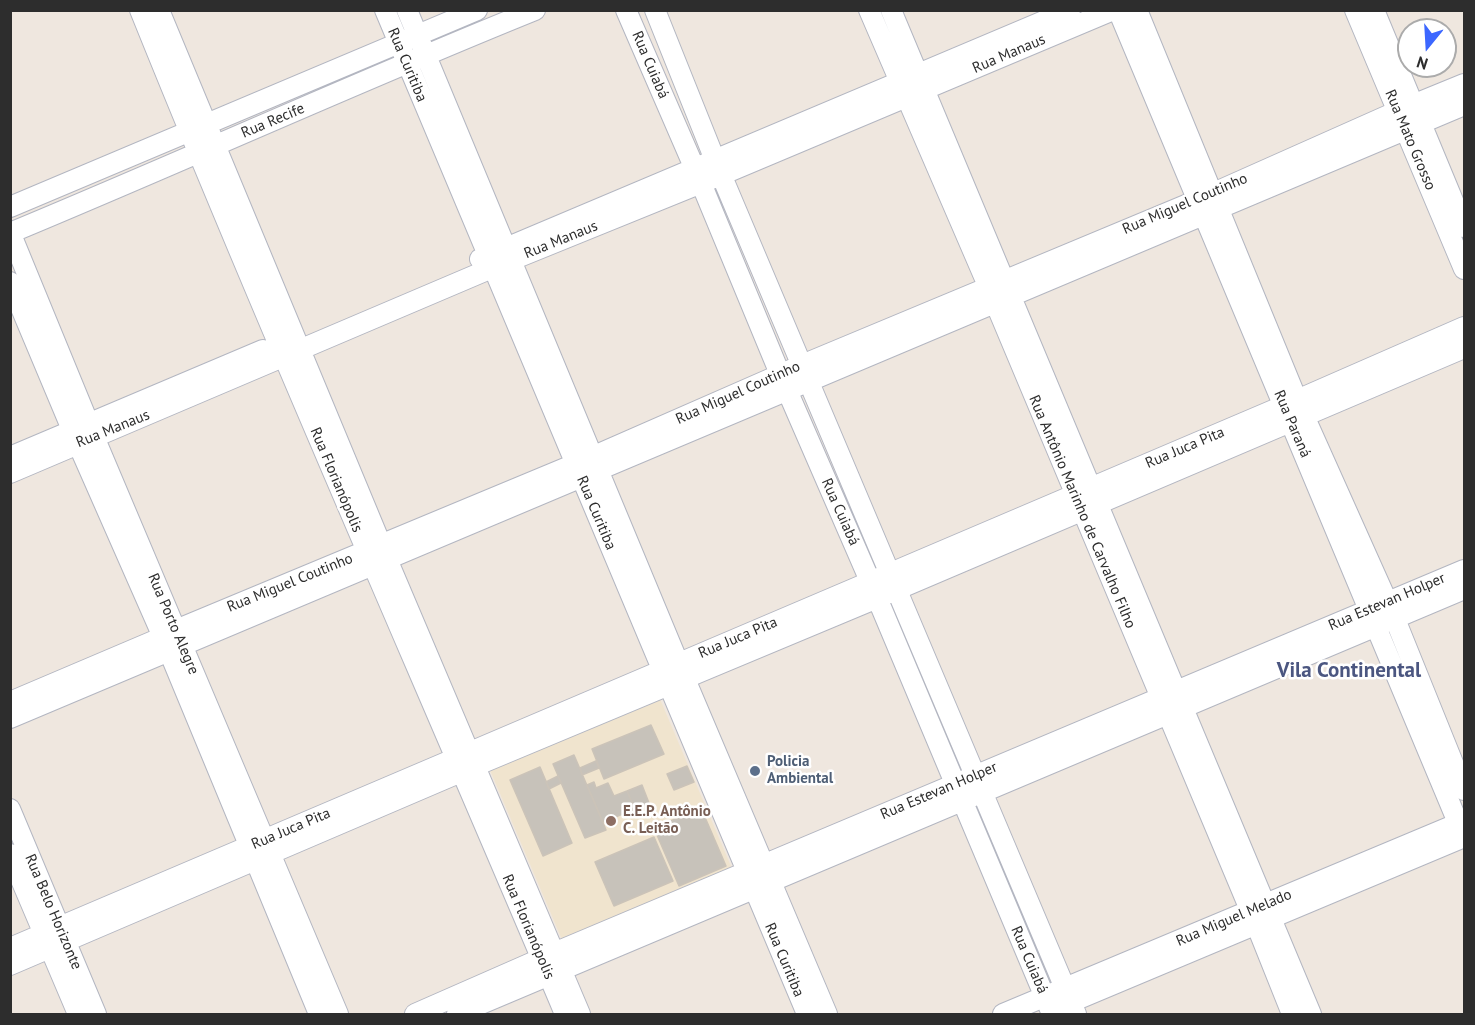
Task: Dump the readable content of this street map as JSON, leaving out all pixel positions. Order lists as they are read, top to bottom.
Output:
{
  "streets": {
    "street": [
      "Rua Manaus",
      "Rua Curitiba",
      "Rua Cuiabá",
      "Rua Recife",
      "Rua Mato Grosso",
      "Rua Miguel Coutinho",
      "Rua Paraná",
      "Rua Juca Pita",
      "Rua Florianópolis",
      "Rua Antônio Marinho de Carvalho Filho",
      "Rua Estevan Holper",
      "Rua Porto Alegre",
      "Rua Belo Horizonte",
      "Rua Miguel Melado"
    ]
  },
  "crossings": [
    ["Rua Manaus", "Rua Curitiba"],
    ["Rua Manaus", "Rua Cuiabá"],
    ["Rua Manaus", "Rua Florianópolis"],
    ["Rua Manaus", "Rua Antônio Marinho de Carvalho Filho"],
    ["Rua Manaus", "Rua Porto Alegre"],
    ["Rua Curitiba", "Rua Recife"],
    ["Rua Curitiba", "Rua Miguel Coutinho"],
    ["Rua Curitiba", "Rua Juca Pita"],
    ["Rua Curitiba", "Rua Estevan Holper"],
    ["Rua Cuiabá", "Rua Miguel Coutinho"],
    ["Rua Cuiabá", "Rua Juca Pita"],
    ["Rua Cuiabá", "Rua Estevan Holper"],
    ["Rua Cuiabá", "Rua Miguel Melado"],
    ["Rua Recife", "Rua Florianópolis"],
    ["Rua Recife", "Rua Porto Alegre"],
    ["Rua Mato Grosso", "Rua Miguel Coutinho"],
    ["Rua Miguel Coutinho", "Rua Paraná"],
    ["Rua Miguel Coutinho", "Rua Florianópolis"],
    ["Rua Miguel Coutinho", "Rua Antônio Marinho de Carvalho Filho"],
    ["Rua Miguel Coutinho", "Rua Porto Alegre"],
    ["Rua Paraná", "Rua Juca Pita"],
    ["Rua Paraná", "Rua Estevan Holper"],
    ["Rua Paraná", "Rua Miguel Melado"],
    ["Rua Juca Pita", "Rua Florianópolis"],
    ["Rua Juca Pita", "Rua Antônio Marinho de Carvalho Filho"],
    ["Rua Juca Pita", "Rua Porto Alegre"],
    ["Rua Juca Pita", "Rua Belo Horizonte"],
    ["Rua Florianópolis", "Rua Estevan Holper"],
    ["Rua Antônio Marinho de Carvalho Filho", "Rua Estevan Holper"],
    ["Rua Antônio Marinho de Carvalho Filho", "Rua Miguel Melado"]
  ],
  "districts": ["Vila Continental"],
  "places": ["Policia Ambiental", "E.E.P. Antônio C. Leitão"],
  "north": "bottom"
}
